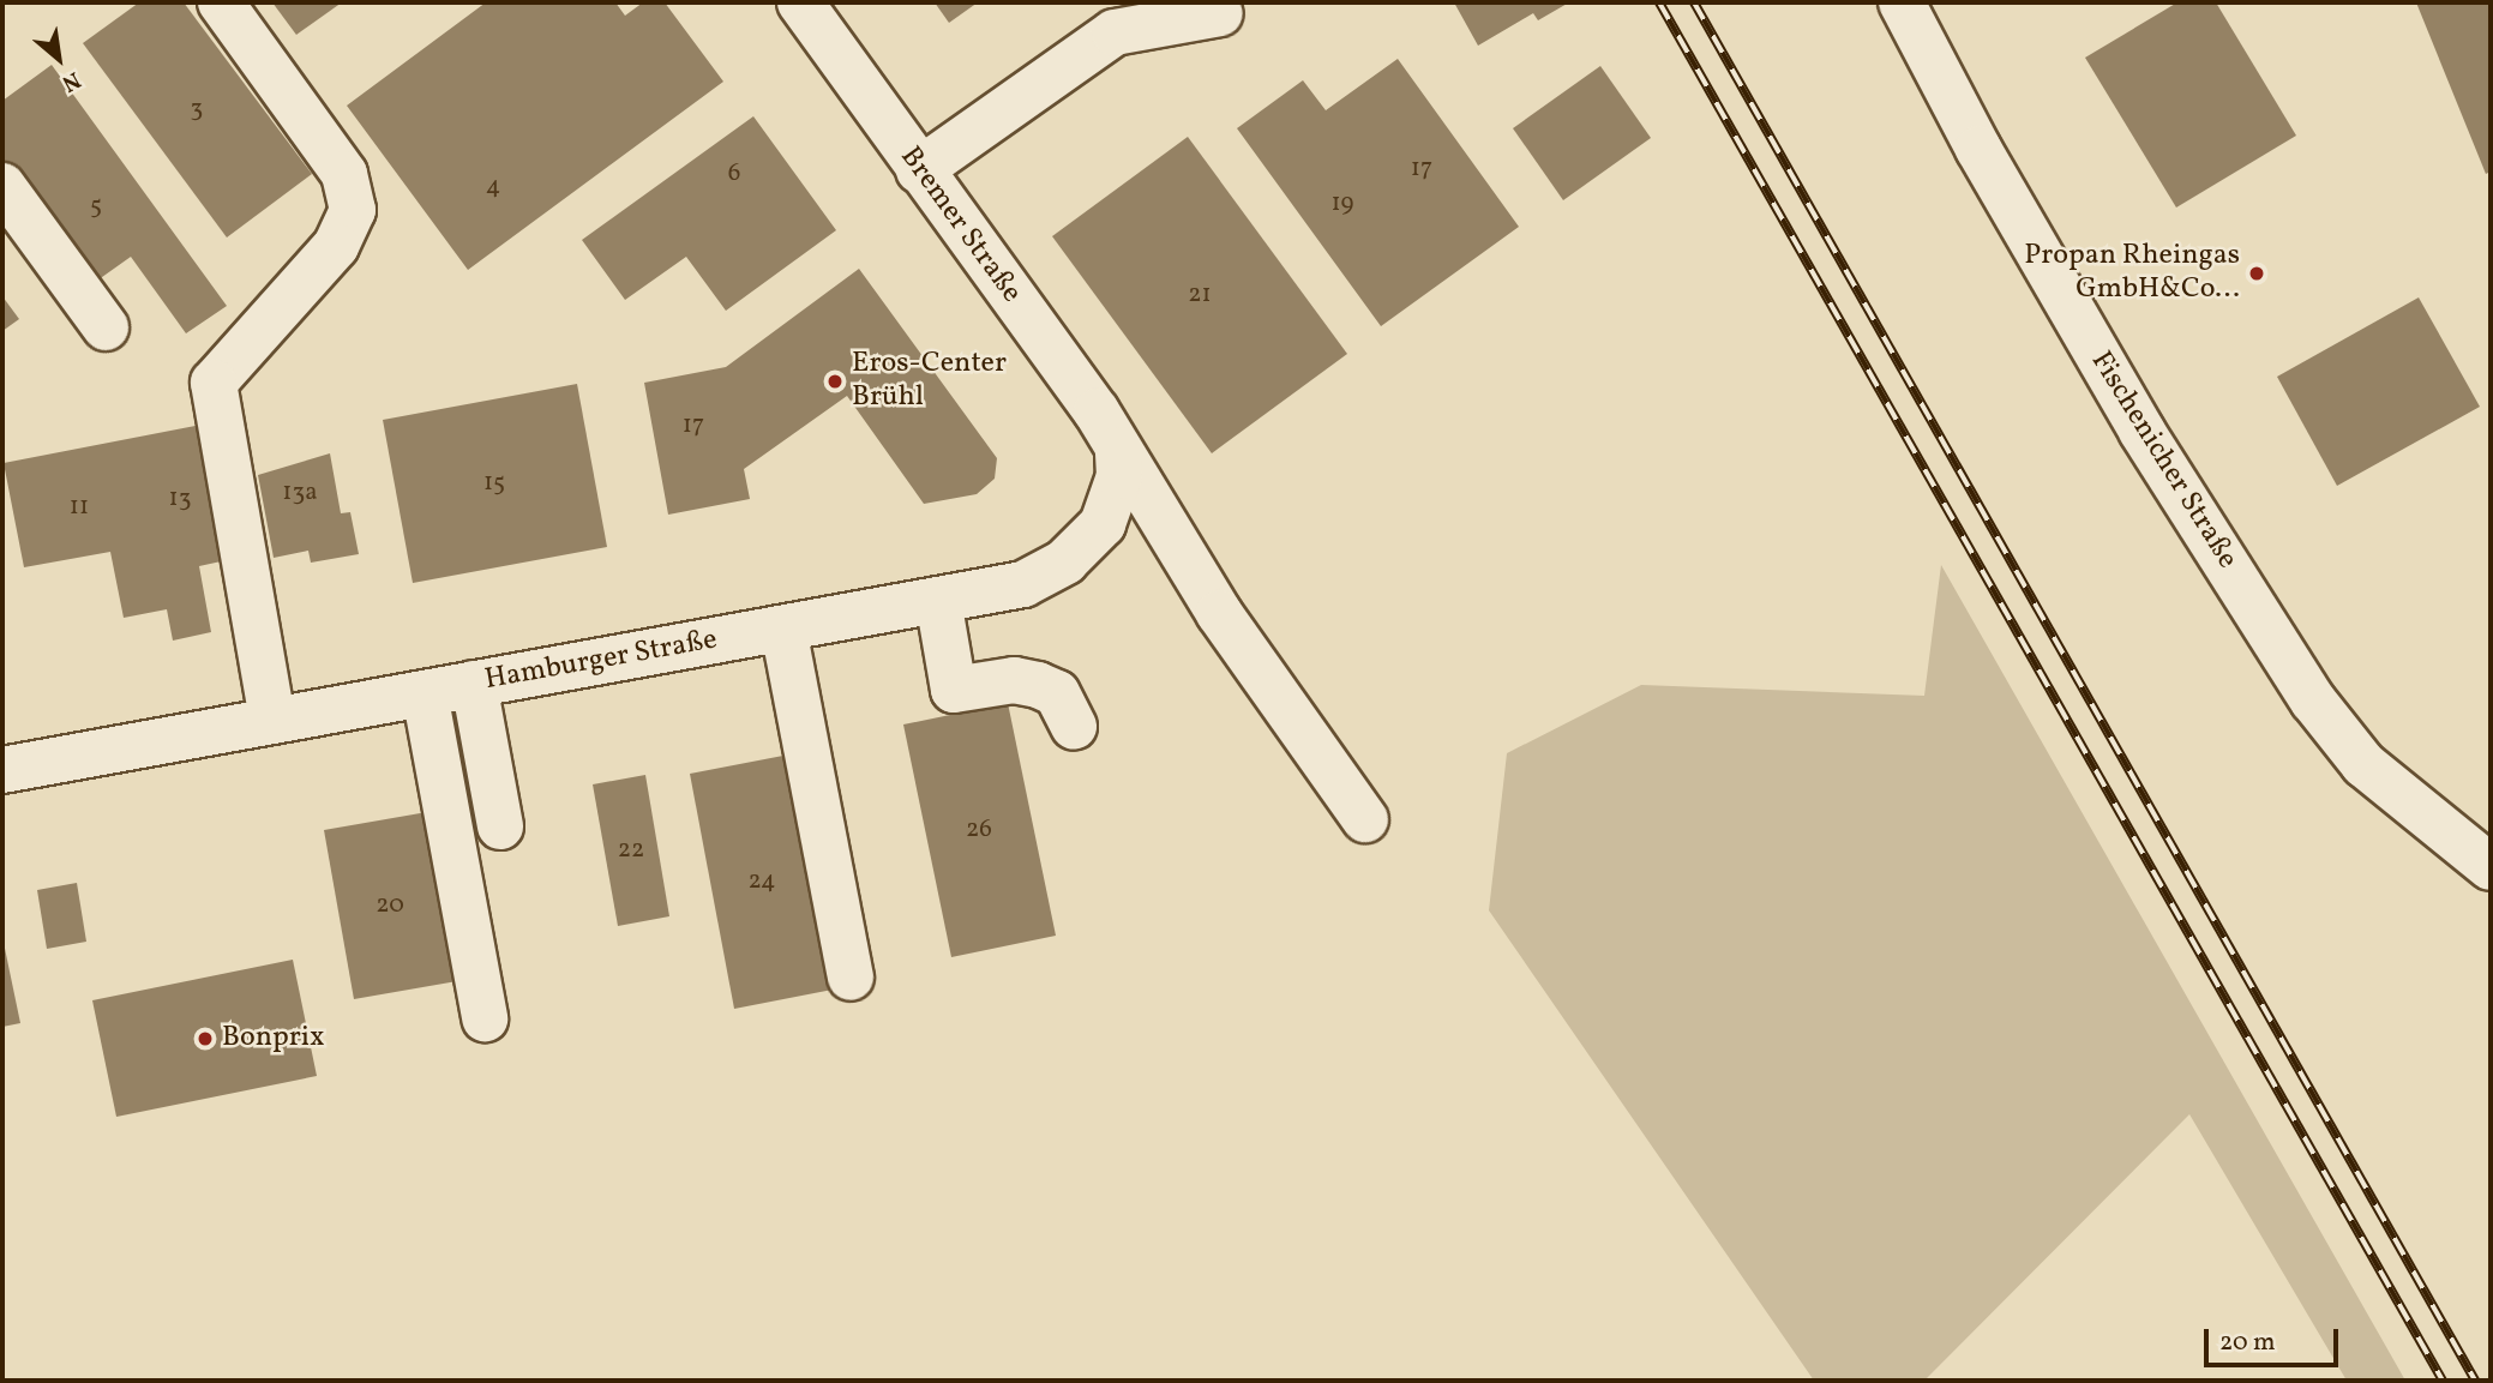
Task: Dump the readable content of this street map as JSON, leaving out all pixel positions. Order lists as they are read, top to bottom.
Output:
{
  "streets": {
    "street": ["Bremer Straße", "Fischenicher Straße", "Hamburger Straße"]
  },
  "crossings": [
    ["Bremer Straße", "Hamburger Straße"]
  ],
  "places": ["Propan Rheingas GmbH&Co...", "Eros-Center Brühl", "Bonprix"],
  "house_numbers": [
    "3",
    "17",
    "6",
    "4",
    "19",
    "5",
    "21",
    "17",
    "15",
    "13a",
    "13",
    "11",
    "26",
    "22",
    "24",
    "20"
  ],
  "scale_bar": "20 m",
  "north": "bottom right"
}
